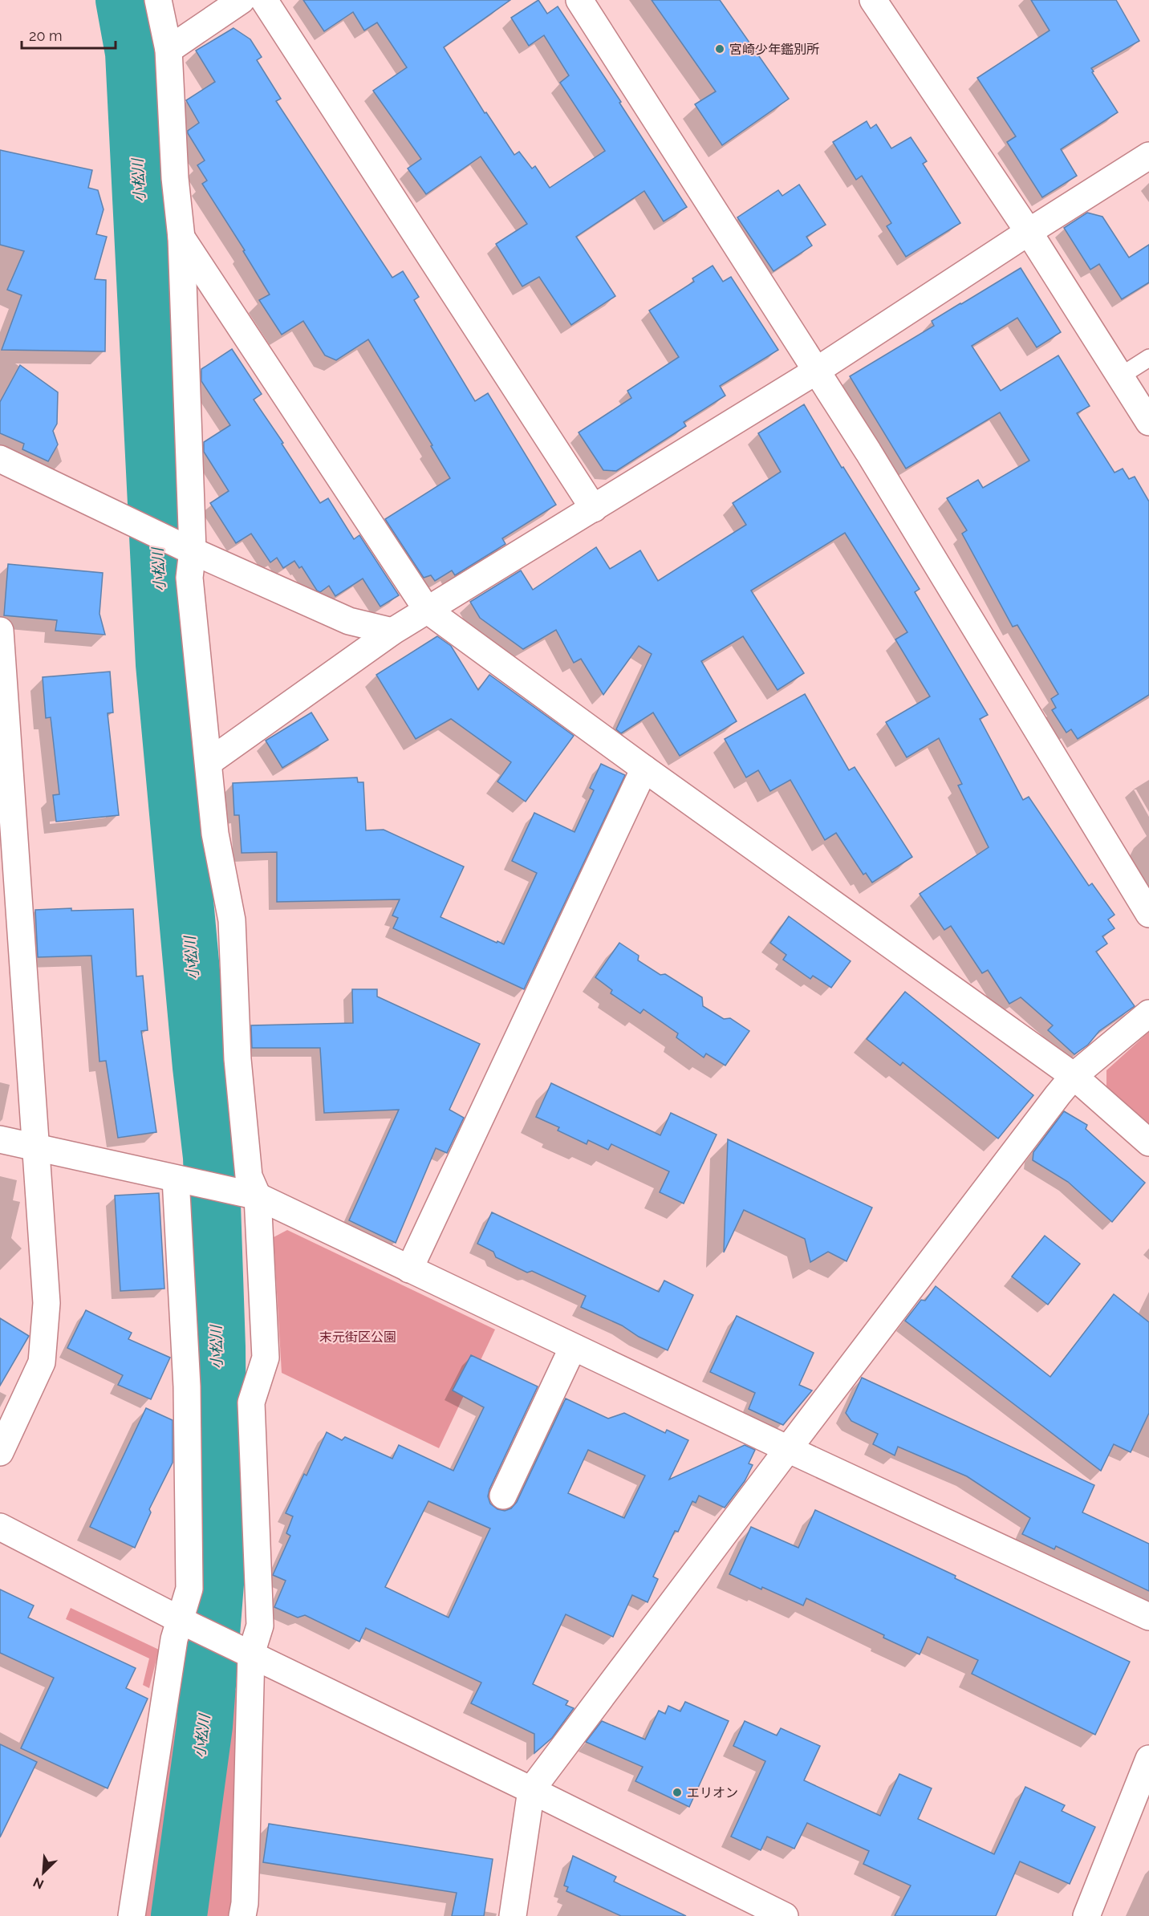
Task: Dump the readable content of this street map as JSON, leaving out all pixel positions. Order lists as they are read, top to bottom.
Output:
{
  "water": ["小松川"],
  "parks": ["末元街区公園"],
  "places": ["宮崎少年鑑別所", "エリオン"],
  "scale_bar": "20 m",
  "north": "bottom left"
}
